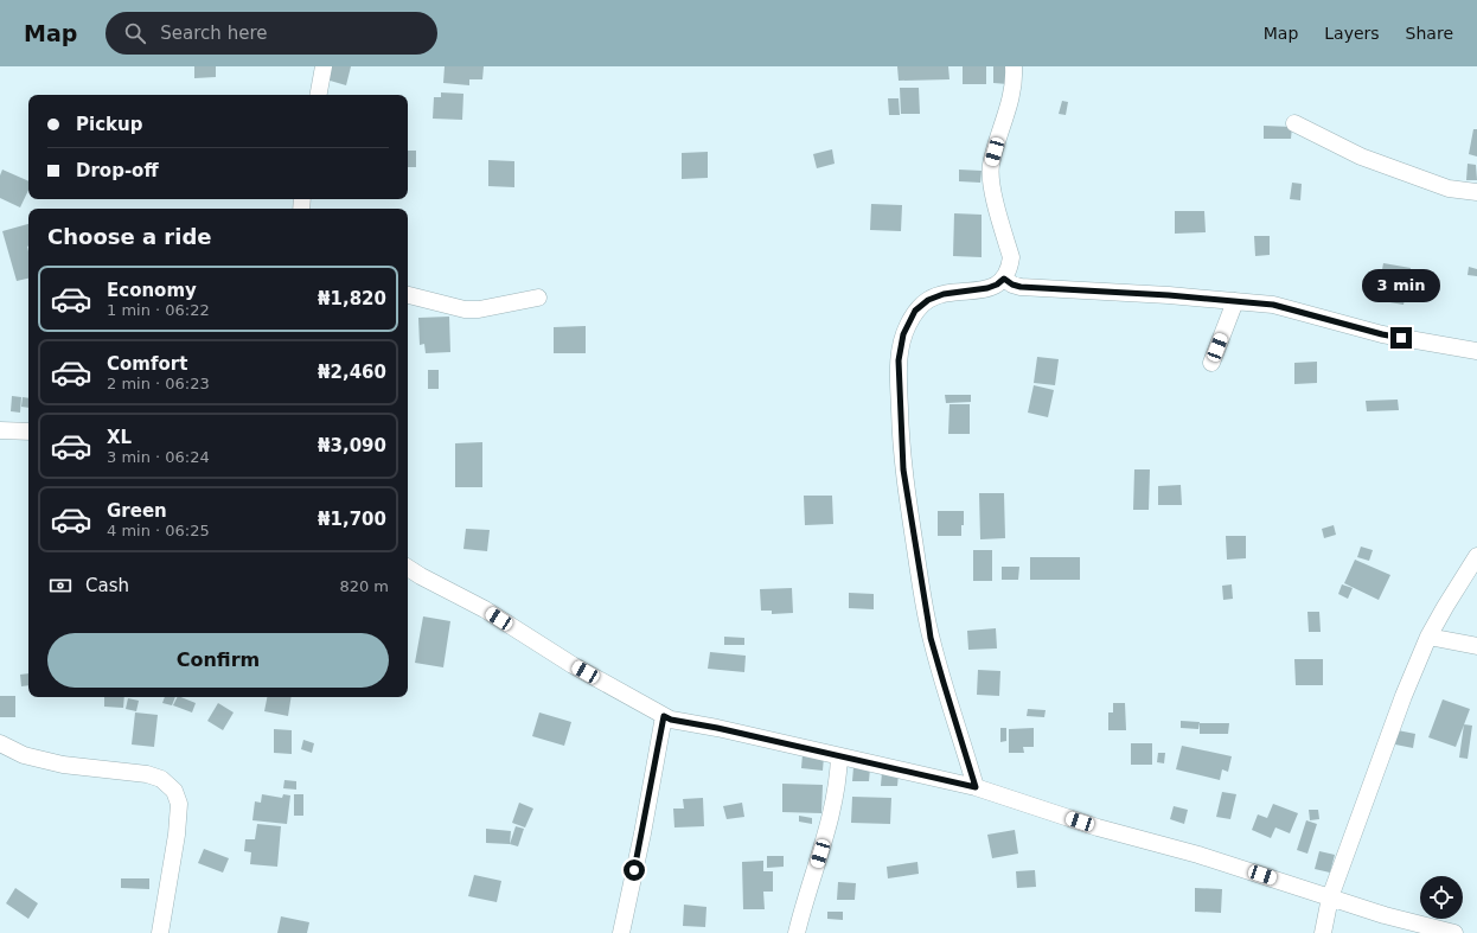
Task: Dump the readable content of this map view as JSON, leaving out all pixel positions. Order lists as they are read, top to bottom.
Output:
{
  "page": {
    "header": "Map",
    "search": "Search here",
    "nav": ["Map", "Layers", "Share"],
    "banner": ["Pickup", "Drop-off"],
    "heading": "Choose a ride",
    "list": [
      {
        "name": "Economy",
        "note": "1 min · 06:22",
        "value": "₦1,820"
      },
      {
        "name": "Comfort",
        "note": "2 min · 06:23",
        "value": "₦2,460"
      },
      {
        "name": "XL",
        "note": "3 min · 06:24",
        "value": "₦3,090"
      },
      {
        "name": "Green",
        "note": "4 min · 06:25",
        "value": "₦1,700"
      }
    ],
    "bubble": "3 min",
    "pay": ["Cash", "820 m"],
    "buttons": "Confirm"
  }
}
